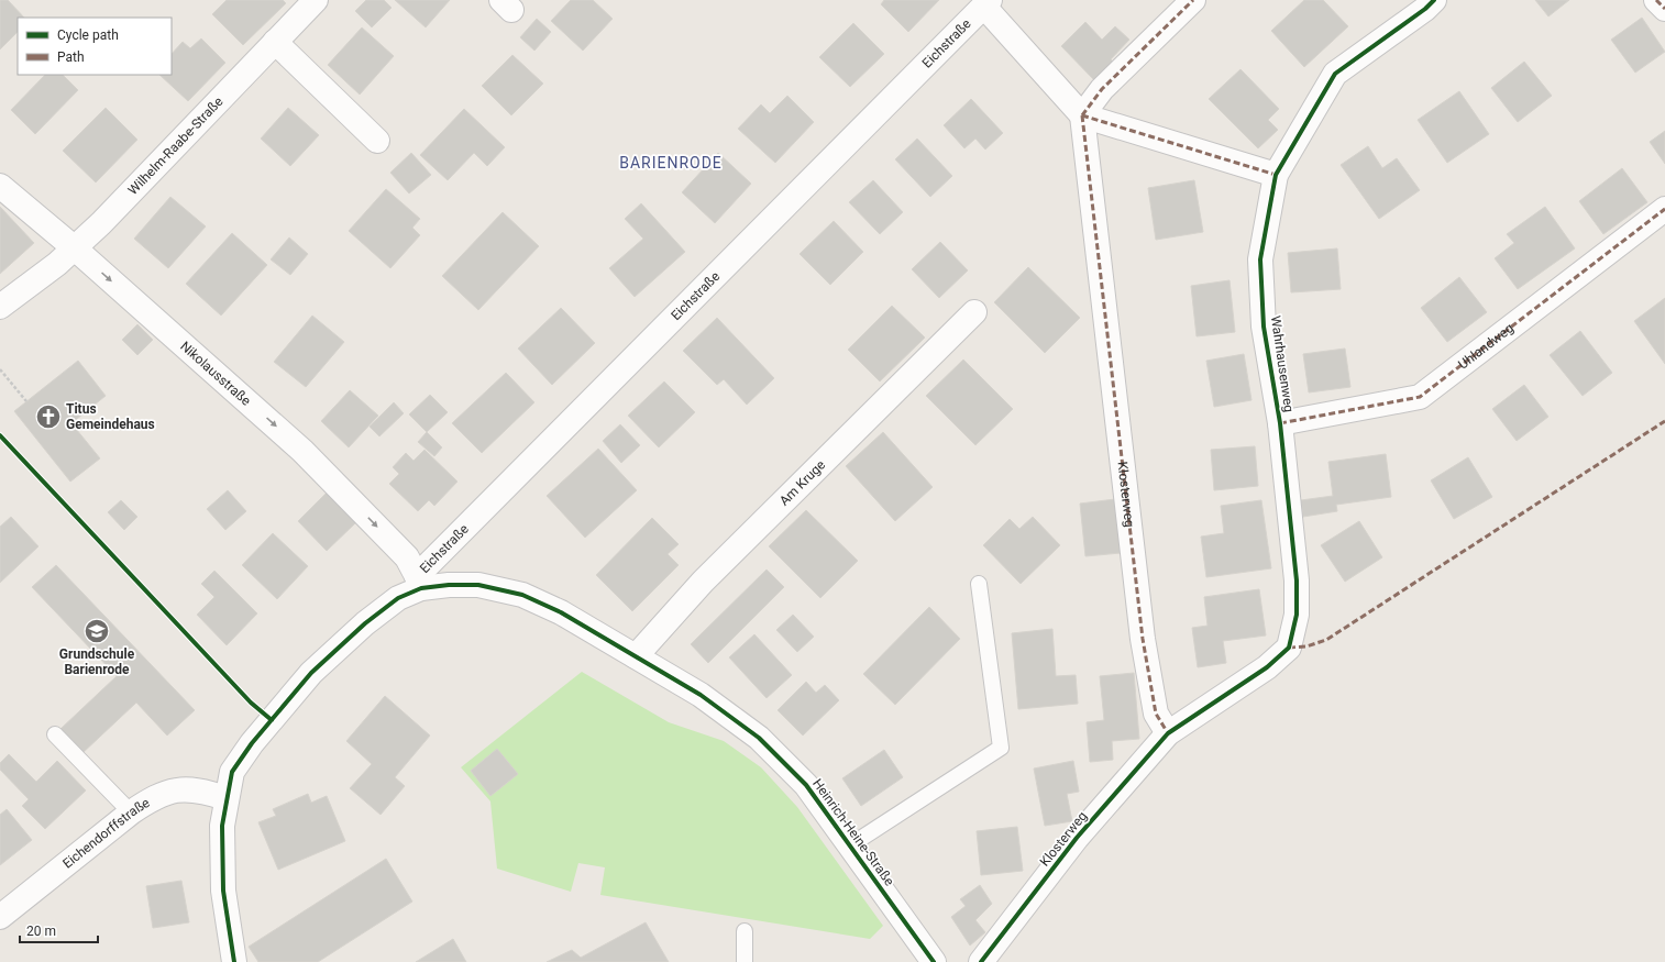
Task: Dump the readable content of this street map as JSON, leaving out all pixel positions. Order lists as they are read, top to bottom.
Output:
{
  "streets": {
    "street": [
      "Eichstraße",
      "Wilhelm-Raabe-Straße",
      "Uhlandweg",
      "Wahrhausenweg",
      "Nikolausstraße",
      "Am Kruge",
      "Klosterweg",
      "Heinrich-Heine-Straße",
      "Eichendorffstraße"
    ]
  },
  "crossings": [
    ["Eichstraße", "Nikolausstraße"],
    ["Eichstraße", "Klosterweg"],
    ["Eichstraße", "Heinrich-Heine-Straße"],
    ["Wilhelm-Raabe-Straße", "Nikolausstraße"],
    ["Uhlandweg", "Wahrhausenweg"],
    ["Wahrhausenweg", "Klosterweg"],
    ["Nikolausstraße", "Heinrich-Heine-Straße"],
    ["Am Kruge", "Heinrich-Heine-Straße"]
  ],
  "one_way": ["Nikolausstraße"],
  "districts": ["BARIENRODE"],
  "places": {
    "church": ["Titus Gemeindehaus"],
    "school or university": ["Grundschule Barienrode"]
  },
  "legend": ["Cycle path", "Path"],
  "scale_bar": "20 m"
}
